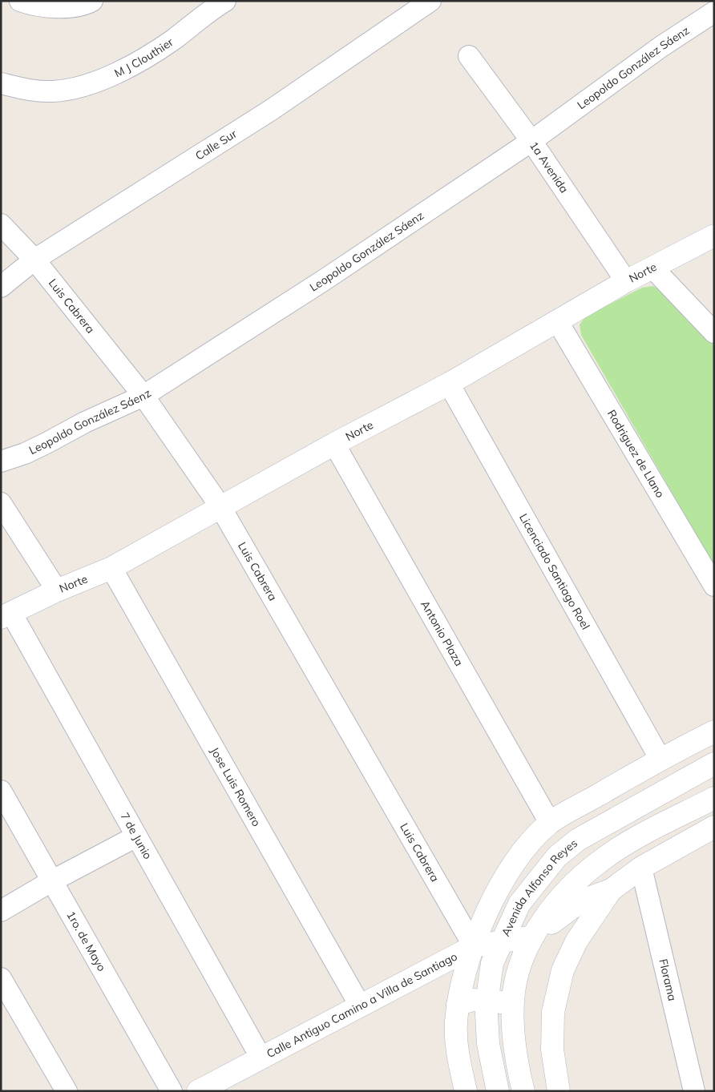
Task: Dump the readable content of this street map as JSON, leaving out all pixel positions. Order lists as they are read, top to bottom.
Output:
{
  "streets": {
    "street": [
      "M J Clouthier",
      "Leopoldo González Sáenz",
      "Calle Sur",
      "1a Avenida",
      "Norte",
      "Luis Cabrera",
      "Rodriguez de Llano",
      "Licenciado Santiago Roel",
      "Antonio Plaza",
      "Jose Luis Romero",
      "7 de Junio",
      "Avenida Alfonso Reyes",
      "1ro. de Mayo",
      "Florama",
      "Calle Antiguo Camino a Villa de Santiago"
    ]
  },
  "crossings": [
    ["Leopoldo González Sáenz", "1a Avenida"],
    ["Leopoldo González Sáenz", "Luis Cabrera"],
    ["Calle Sur", "Luis Cabrera"],
    ["1a Avenida", "Norte"],
    ["Norte", "Luis Cabrera"],
    ["Norte", "Rodriguez de Llano"],
    ["Norte", "Licenciado Santiago Roel"],
    ["Norte", "Antonio Plaza"],
    ["Norte", "Jose Luis Romero"],
    ["Norte", "7 de Junio"],
    ["Luis Cabrera", "Calle Antiguo Camino a Villa de Santiago"],
    ["Jose Luis Romero", "Calle Antiguo Camino a Villa de Santiago"],
    ["7 de Junio", "Calle Antiguo Camino a Villa de Santiago"],
    ["Avenida Alfonso Reyes", "Calle Antiguo Camino a Villa de Santiago"]
  ]
}
